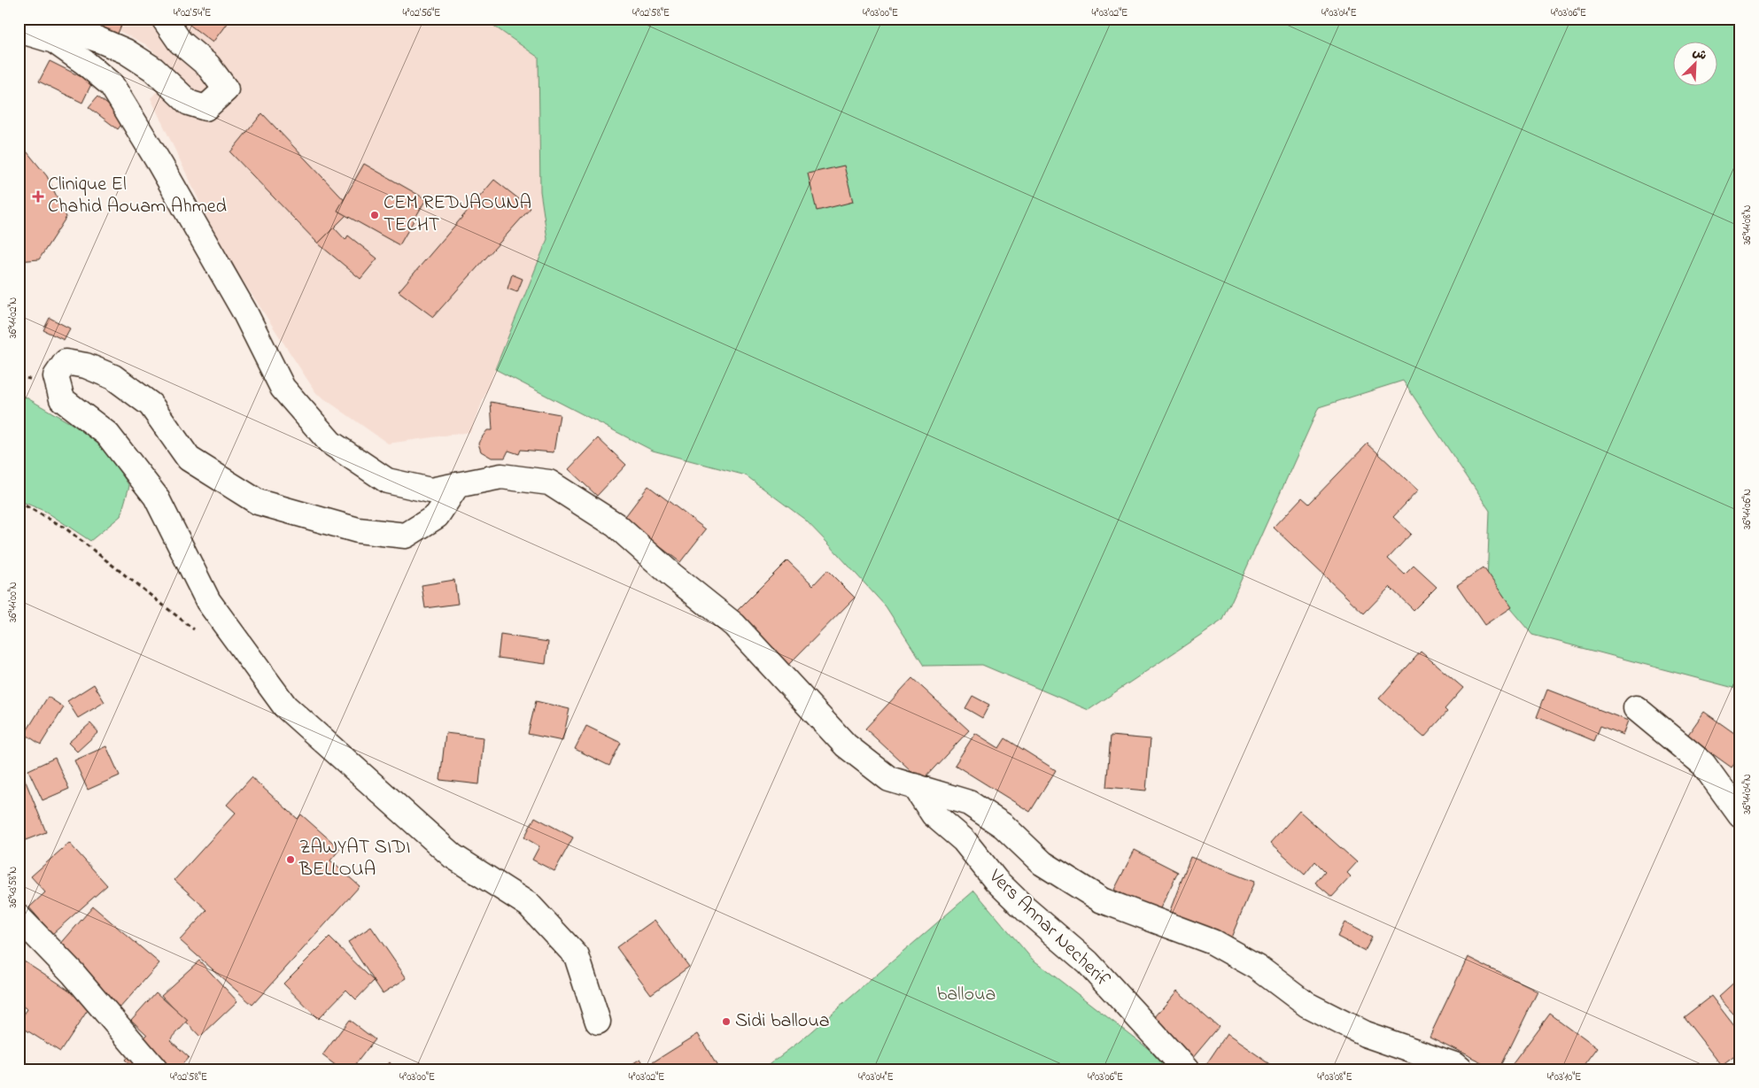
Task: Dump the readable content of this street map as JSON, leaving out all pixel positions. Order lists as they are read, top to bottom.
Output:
{
  "streets": {
    "street": ["Vers Annar Necherif"]
  },
  "parks": ["balloua"],
  "places": {
    "health": ["Clinique El Chahid Aouam Ahmed"],
    "other": ["CEM REDJAOUNA TECHT", "ZAWYAT SIDI BELLOUA", "Sidi balloua"]
  },
  "north": "top right",
  "coordinates": [
    "4°02'54\"E",
    "4°02'56\"E",
    "4°02'58\"E",
    "4°03'00\"E",
    "4°03'02\"E",
    "4°03'04\"E",
    "4°03'06\"E",
    "36°44'08\"N",
    "36°44'02\"N",
    "36°44'06\"N",
    "36°44'00\"N",
    "36°44'04\"N",
    "36°43'58\"N",
    "4°03'08\"E",
    "4°03'10\"E"
  ]
}
